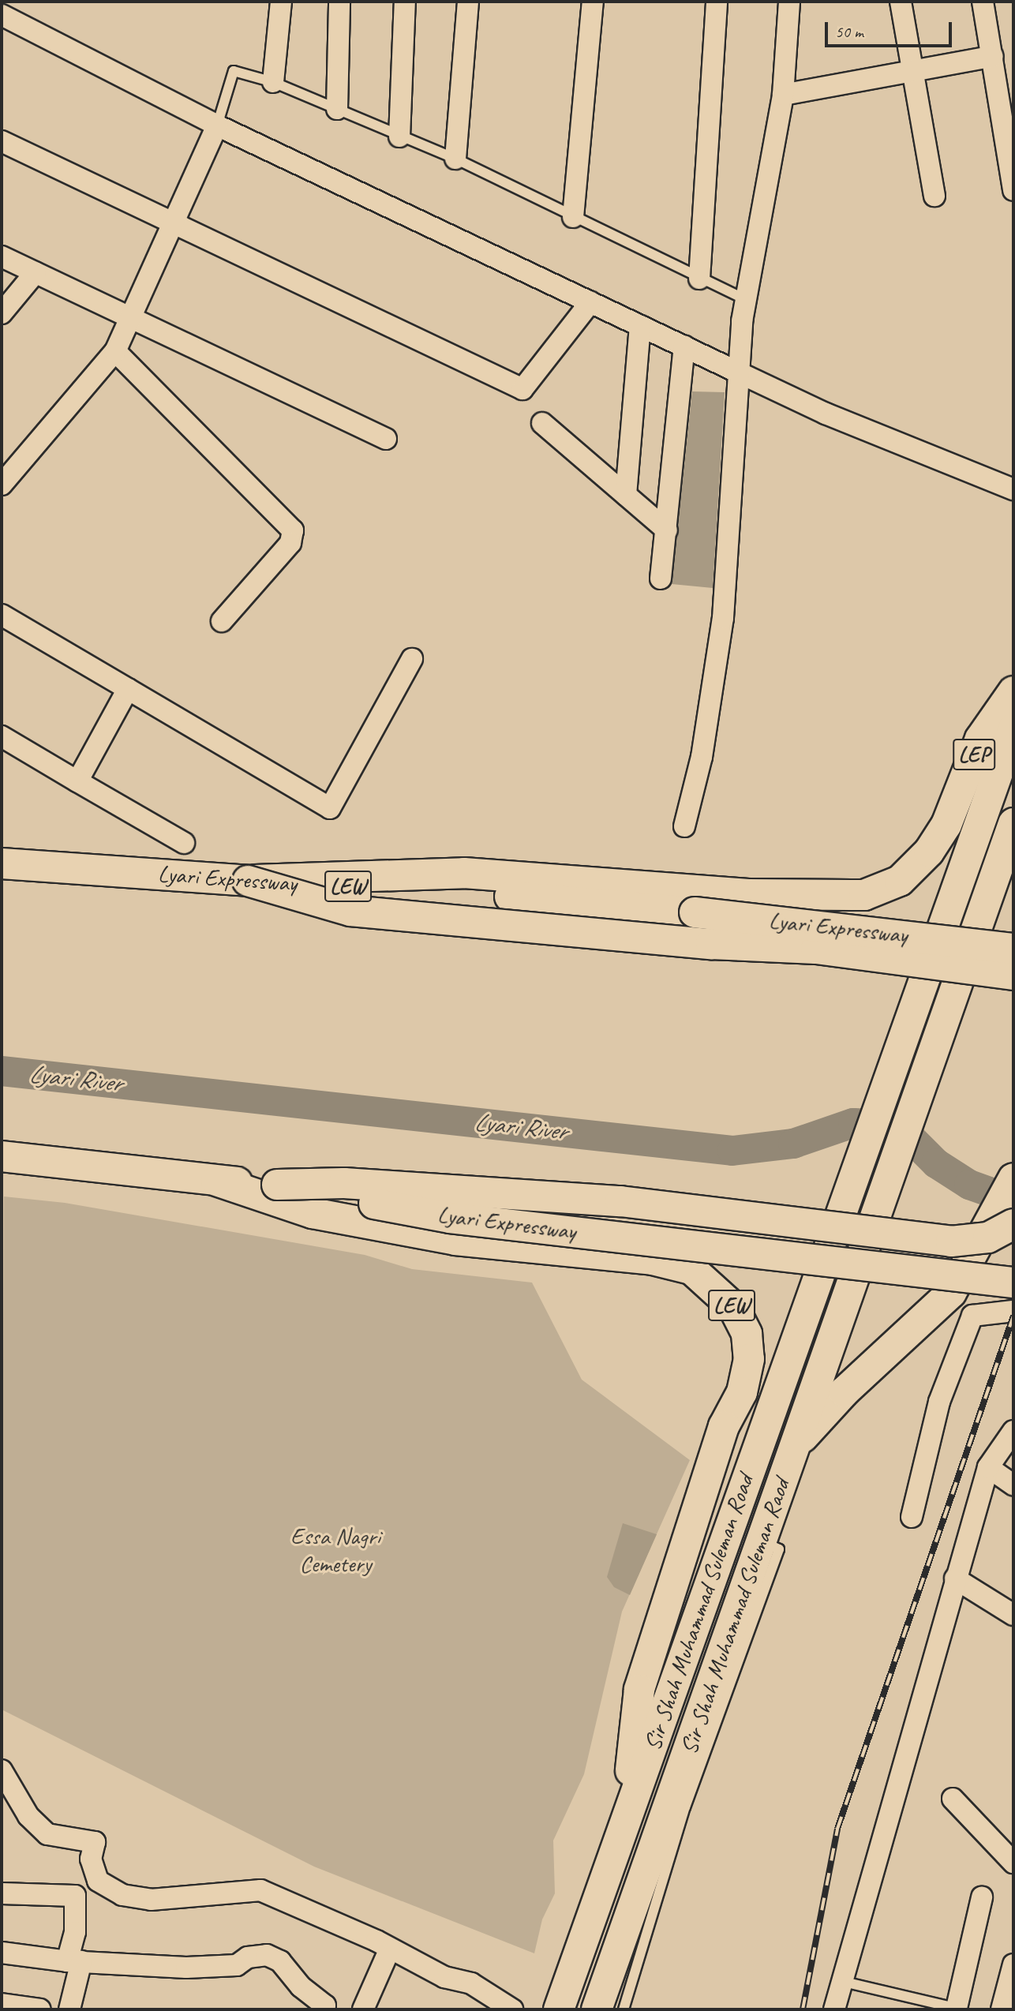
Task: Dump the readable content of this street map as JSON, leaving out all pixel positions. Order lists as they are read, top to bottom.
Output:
{
  "streets": {
    "highway": [
      "LEP",
      "Lyari Expressway",
      "LEW",
      "Sir Shah Muhammad Suleman Road",
      "Sir Shah Muhammad Suleman Raod"
    ]
  },
  "crossings": [
    ["LEP", "LEW"],
    ["Lyari Expressway", "LEW"],
    ["LEW", "Sir Shah Muhammad Suleman Road"]
  ],
  "water": ["Lyari River"],
  "parks": ["Essa Nagri Cemetery"],
  "scale_bar": "50 m"
}
